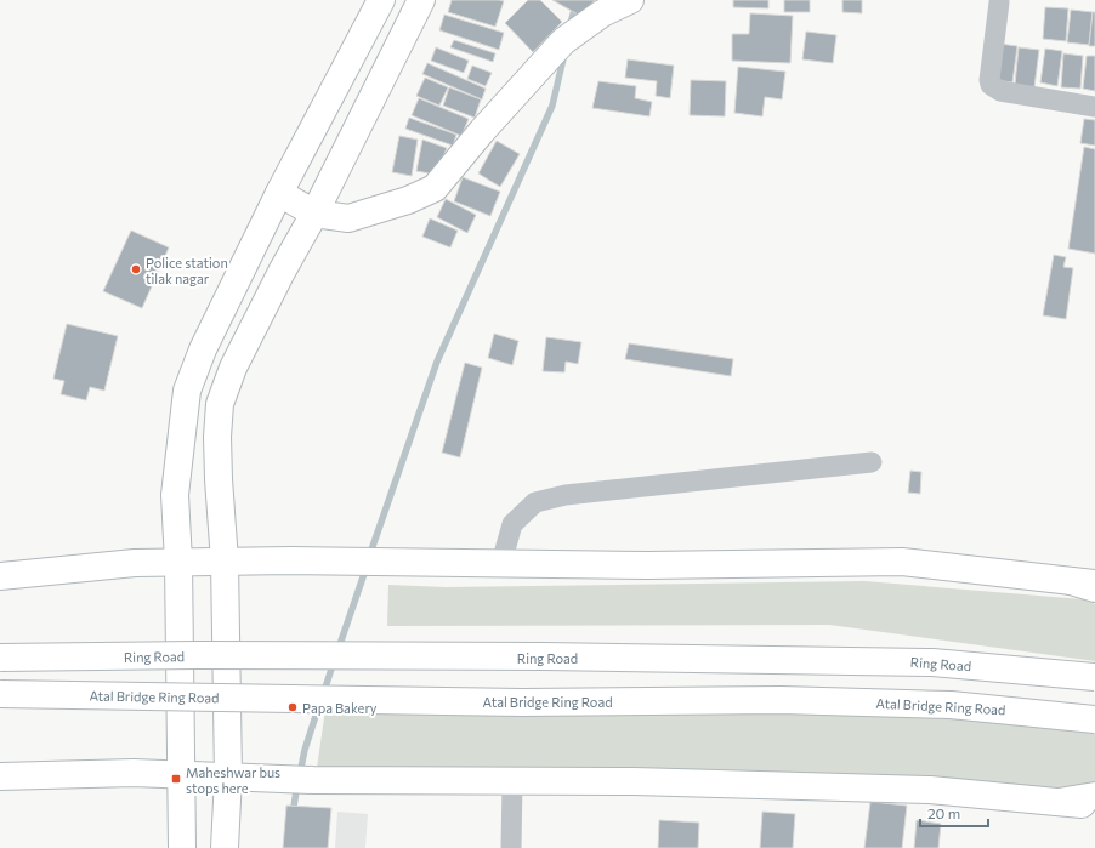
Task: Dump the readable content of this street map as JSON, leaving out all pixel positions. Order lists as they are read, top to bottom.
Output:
{
  "streets": {
    "main road": ["Ring Road", "Atal Bridge Ring Road"]
  },
  "places": {
    "other": ["Police station tilak nagar", "Papa Bakery"],
    "transit": ["Maheshwar bus stops here"]
  },
  "scale_bar": "20 m"
}
